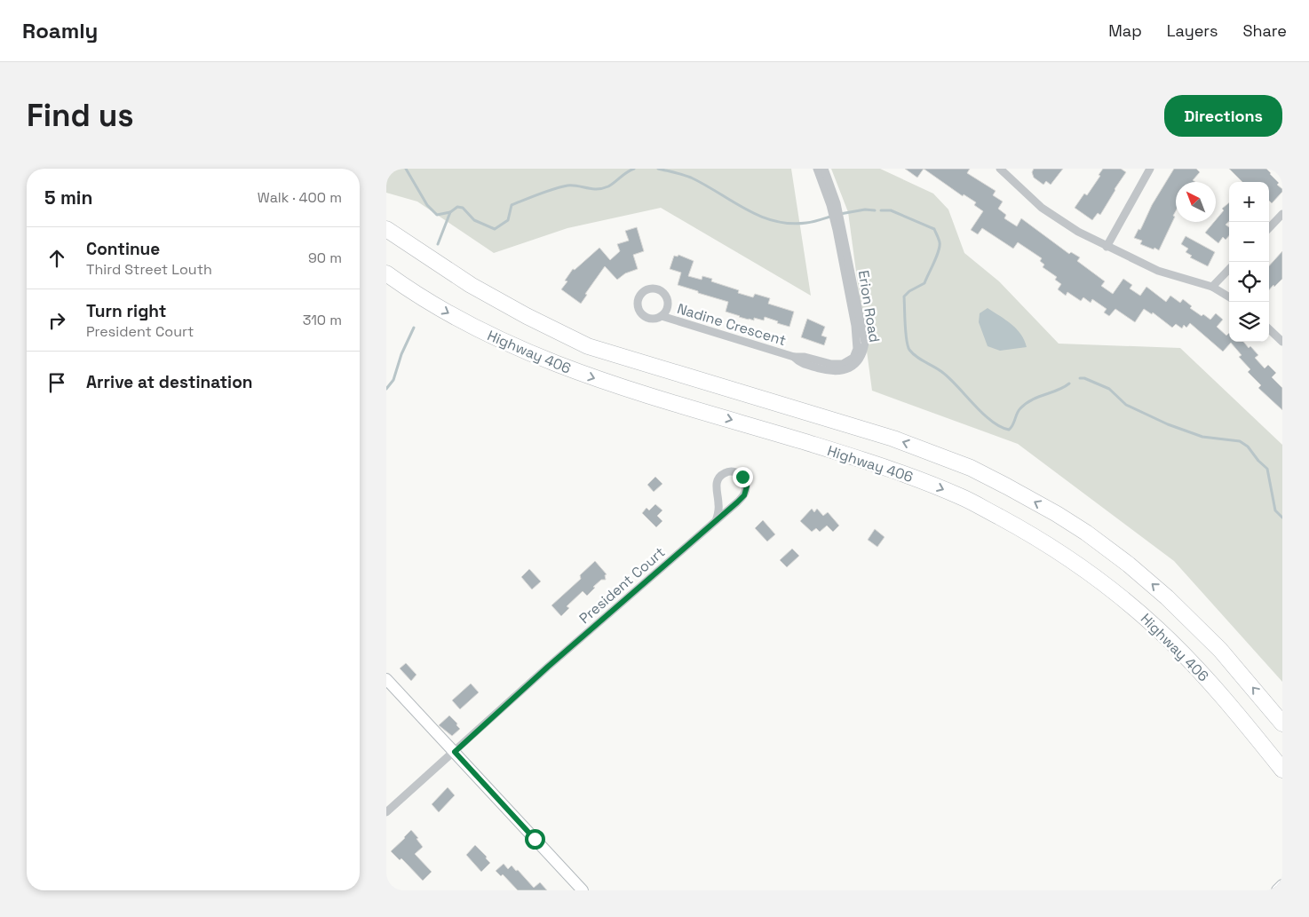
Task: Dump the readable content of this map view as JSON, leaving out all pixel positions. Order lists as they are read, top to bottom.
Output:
{
  "streets": {
    "highway": ["Highway 406"],
    "street": ["Erion Road", "Nadine Crescent", "President Court"]
  },
  "crossings": [
    ["Erion Road", "Nadine Crescent"]
  ],
  "north": "top left",
  "page": {
    "header": "Roamly",
    "nav": ["Map", "Layers", "Share"],
    "buttons": "Directions",
    "title": "Find us",
    "heading": ["5 min", "Walk · 400 m"],
    "map_buttons": ["+", "−"],
    "list": [
      ["Continue", "Third Street Louth", "90 m"],
      ["Turn right", "President Court", "310 m"],
      "Arrive at destination"
    ]
  }
}
